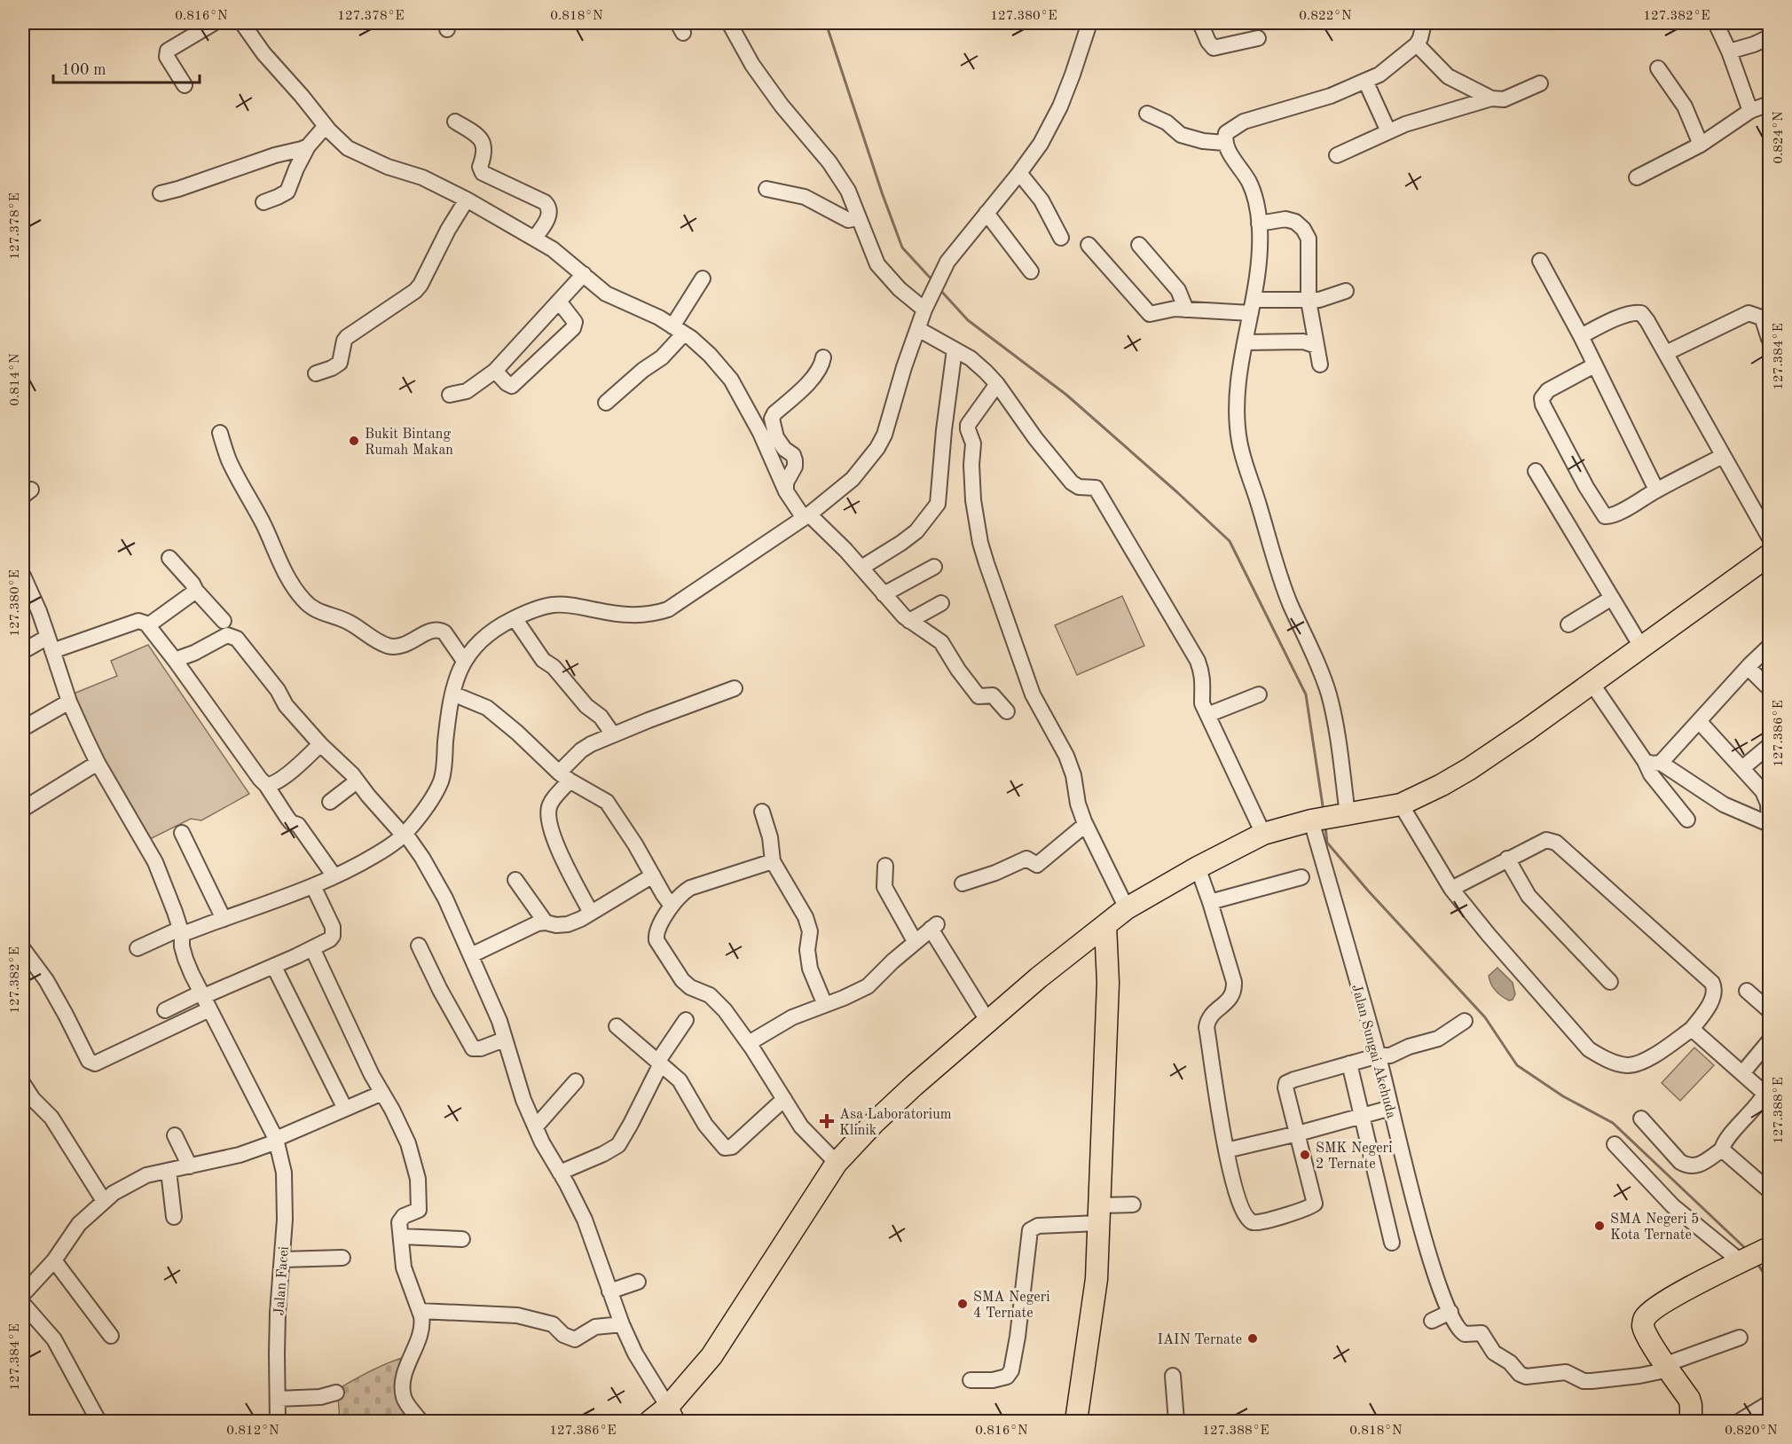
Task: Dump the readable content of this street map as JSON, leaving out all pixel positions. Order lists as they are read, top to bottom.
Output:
{
  "streets": {
    "street": ["Jalan Sungai Akehuda", "Jalan Facei"]
  },
  "places": {
    "other": [
      "Bukit Bintang Rumah Makan",
      "SMK Negeri 2 Ternate",
      "SMA Negeri 5 Kota Ternate",
      "SMA Negeri 4 Ternate",
      "IAIN Ternate"
    ],
    "health": ["Asa Laboratorium Klinik"]
  },
  "scale_bar": "100 m",
  "coordinates": [
    "0.816°N",
    "127.378°E",
    "0.818°N",
    "127.380°E",
    "0.822°N",
    "127.382°E",
    "0.824°N",
    "127.384°E",
    "0.814°N",
    "127.386°E",
    "127.388°E",
    "0.812°N",
    "0.820°N"
  ]
}
